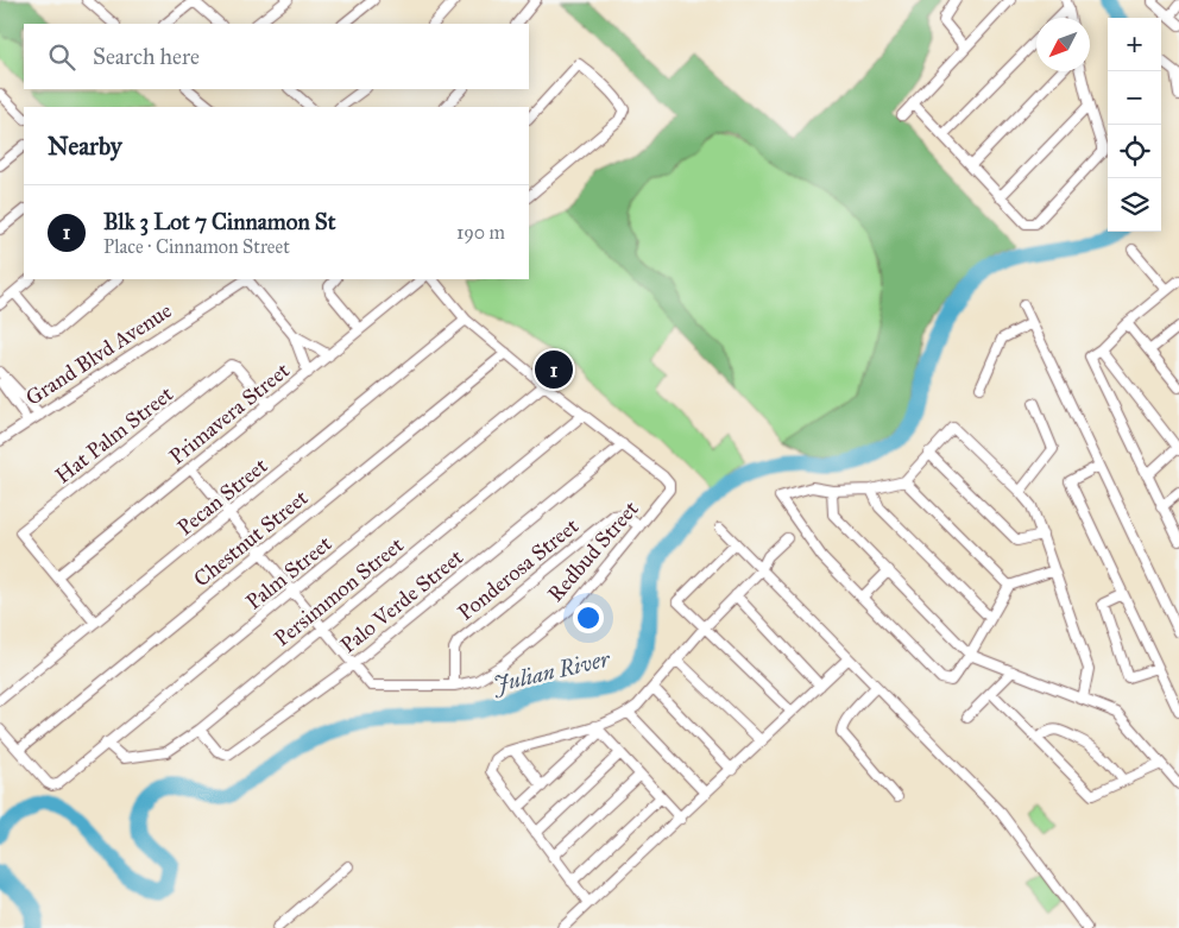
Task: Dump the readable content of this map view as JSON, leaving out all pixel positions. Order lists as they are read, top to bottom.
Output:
{
  "streets": {
    "street": [
      "Grand Blvd Avenue",
      "Primavera Street",
      "Hat Palm Street",
      "Pecan Street",
      "Chestnut Street",
      "Redbud Street",
      "Ponderosa Street",
      "Palm Street",
      "Persimmon Street",
      "Palo Verde Street"
    ]
  },
  "crossings": [
    ["Primavera Street", "Hat Palm Street"],
    ["Primavera Street", "Redbud Street"],
    ["Pecan Street", "Redbud Street"],
    ["Chestnut Street", "Redbud Street"],
    ["Chestnut Street", "Palm Street"],
    ["Redbud Street", "Ponderosa Street"],
    ["Redbud Street", "Palm Street"],
    ["Redbud Street", "Persimmon Street"],
    ["Redbud Street", "Palo Verde Street"],
    ["Palm Street", "Persimmon Street"],
    ["Persimmon Street", "Palo Verde Street"]
  ],
  "water": ["Julian River"],
  "north": "bottom left",
  "page": {
    "map_buttons": ["+", "−"],
    "search": "Search here",
    "heading": "Nearby",
    "list": [
      {
        "mark": "1",
        "name": "Blk 3 Lot 7 Cinnamon St",
        "note": "Place · Cinnamon Street",
        "value": "190 m"
      }
    ],
    "pins": "1"
  }
}
